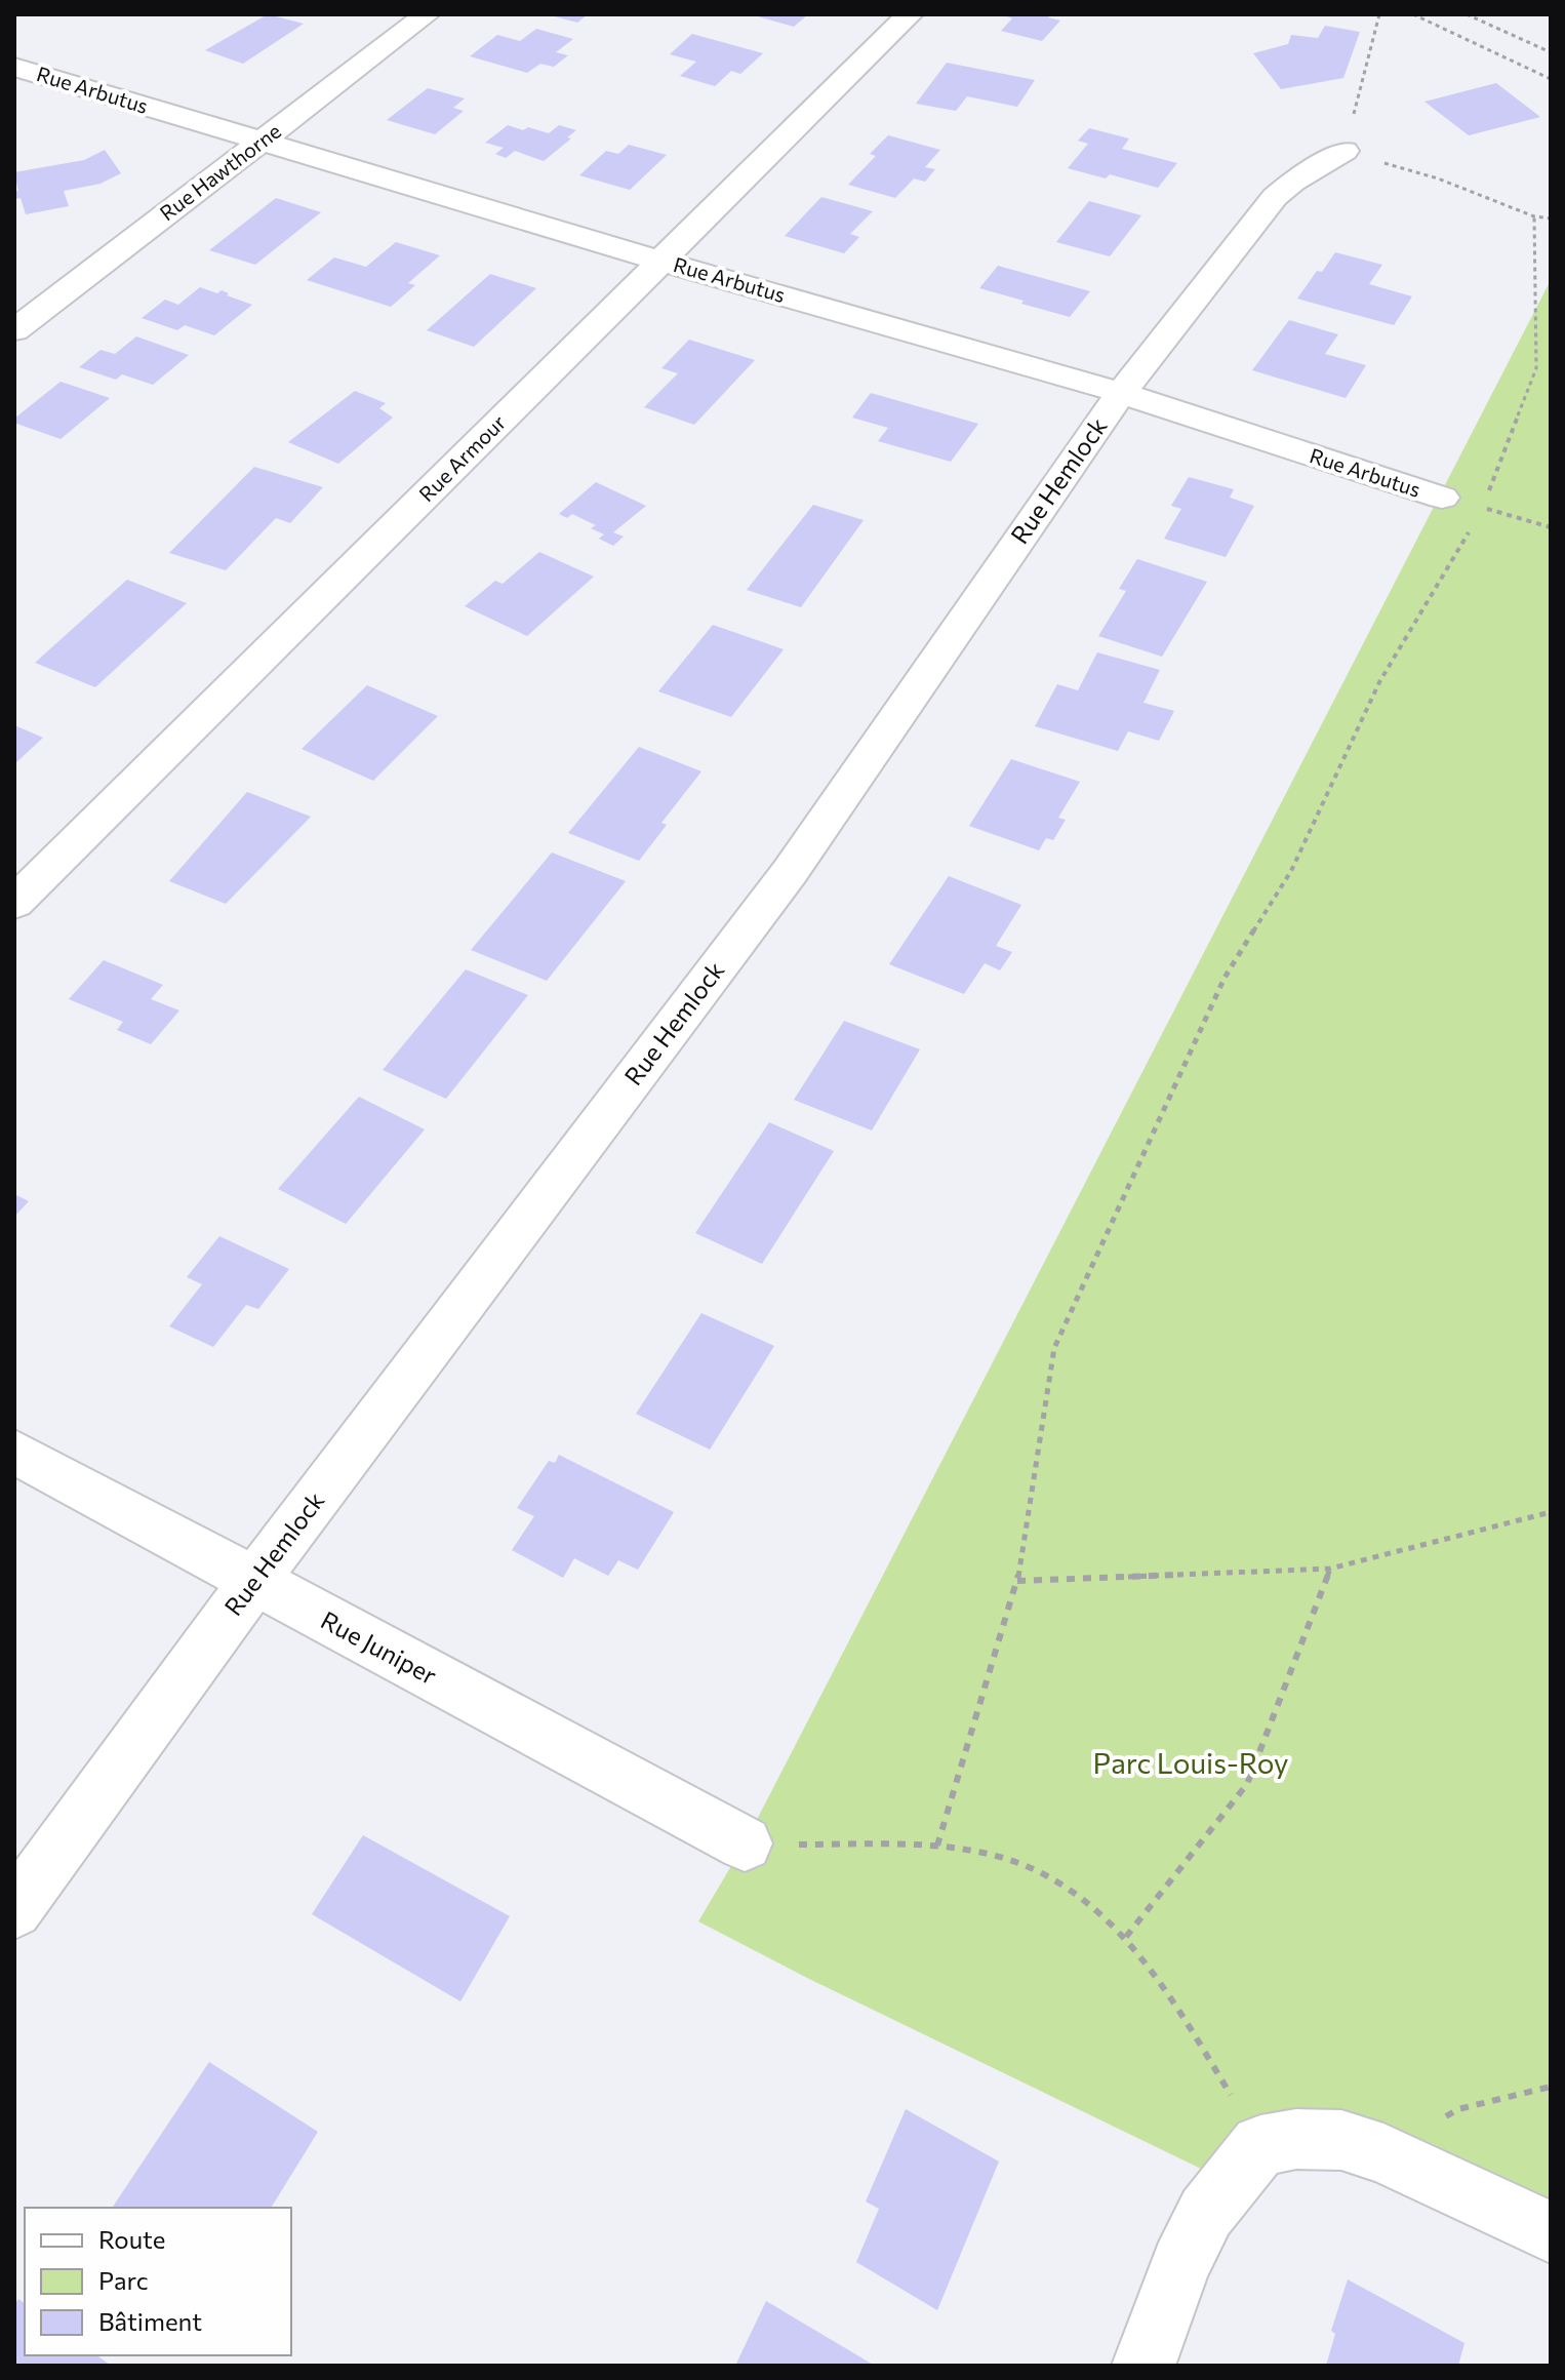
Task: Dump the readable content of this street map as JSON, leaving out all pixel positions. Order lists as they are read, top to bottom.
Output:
{
  "streets": {
    "street": [
      "Rue Arbutus",
      "Rue Hawthorne",
      "Rue Armour",
      "Rue Hemlock",
      "Rue Juniper"
    ]
  },
  "crossings": [
    ["Rue Arbutus", "Rue Hawthorne"],
    ["Rue Arbutus", "Rue Armour"],
    ["Rue Arbutus", "Rue Hemlock"],
    ["Rue Hemlock", "Rue Juniper"]
  ],
  "parks": ["Parc Louis-Roy"],
  "legend": ["Route", "Parc", "Bâtiment"]
}
